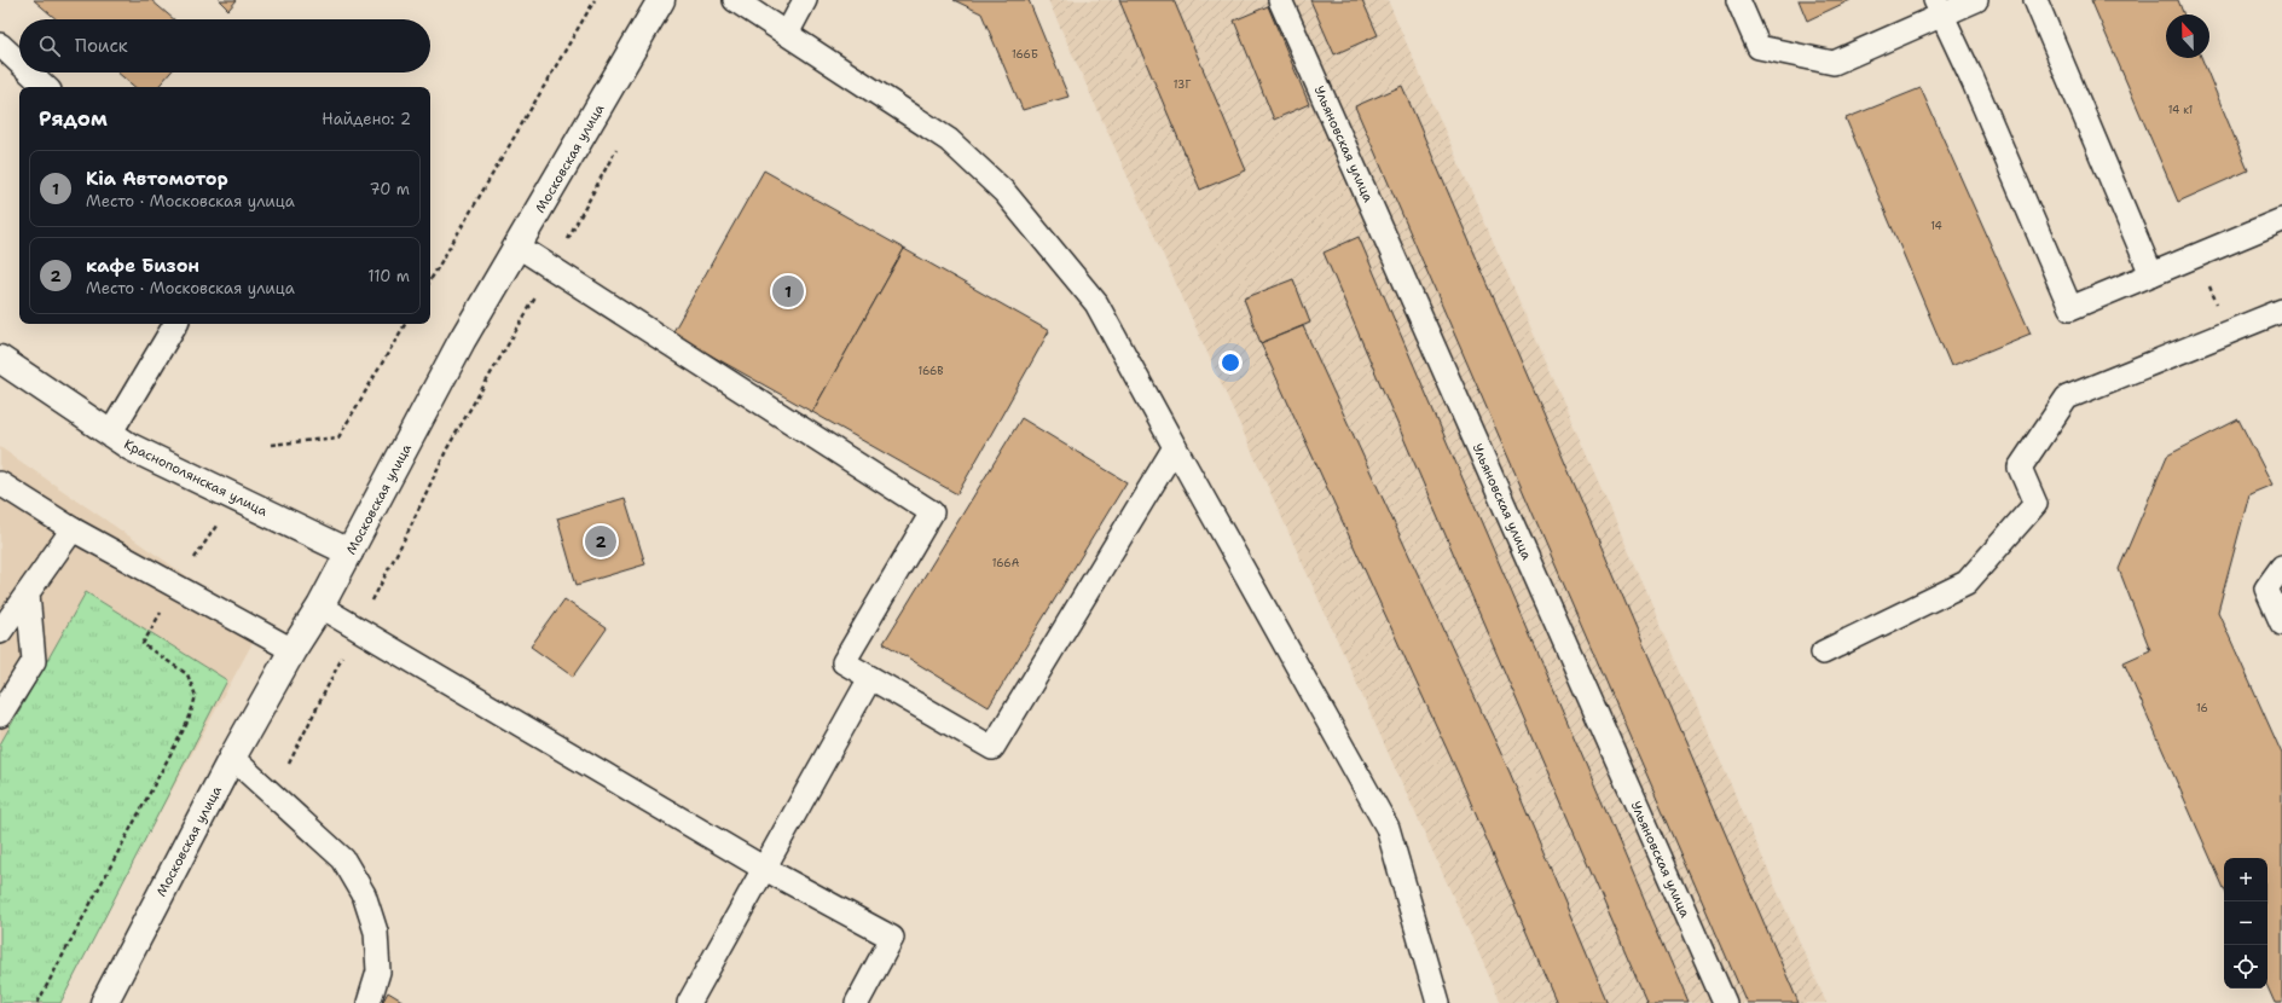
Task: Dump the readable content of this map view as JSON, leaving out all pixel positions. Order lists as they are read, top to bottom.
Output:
{
  "streets": {
    "main road": ["Московская улица", "Краснополянская улица"],
    "lane": ["Ульяновская улица"]
  },
  "crossings": [
    ["Московская улица", "Краснополянская улица"]
  ],
  "house_numbers": [
    "166Б",
    "13Г",
    "14 к1",
    "14",
    "166В",
    "166А",
    "16"
  ],
  "north": "top",
  "page": {
    "search": "Поиск",
    "heading": ["Рядом", "Найдено: 2"],
    "list": [
      {
        "mark": "1",
        "name": "Kia Автомотор",
        "note": "Место · Московская улица",
        "value": "70 m"
      },
      {
        "mark": "2",
        "name": "кафе Бизон",
        "note": "Место · Московская улица",
        "value": "110 m"
      }
    ],
    "pins": ["1", "2"],
    "map_buttons": ["+", "−"]
  }
}
